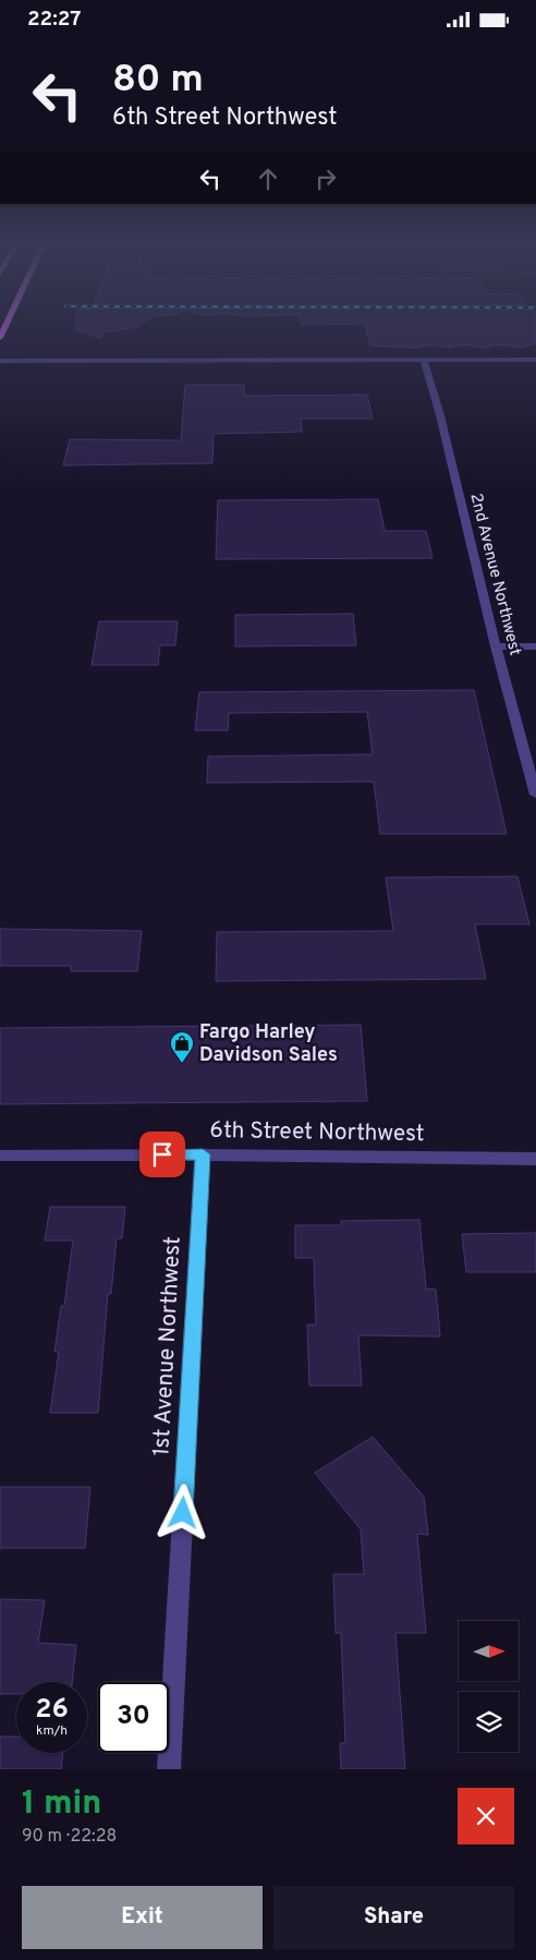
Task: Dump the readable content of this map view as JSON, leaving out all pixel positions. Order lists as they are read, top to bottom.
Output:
{
  "streets": {
    "street": ["2nd Avenue Northwest", "6th Street Northwest", "1st Avenue Northwest"]
  },
  "crossings": [
    ["6th Street Northwest", "1st Avenue Northwest"]
  ],
  "places": {
    "shop": ["Fargo Harley Davidson Sales"]
  },
  "north": "right",
  "page": {
    "status": "22:27",
    "turn": ["80 m", "6th Street Northwest"],
    "speed": "26 km/h",
    "limit": "30",
    "heading": ["1 min", "90 m · 22:28"],
    "buttons": ["Exit", "Share"]
  }
}
